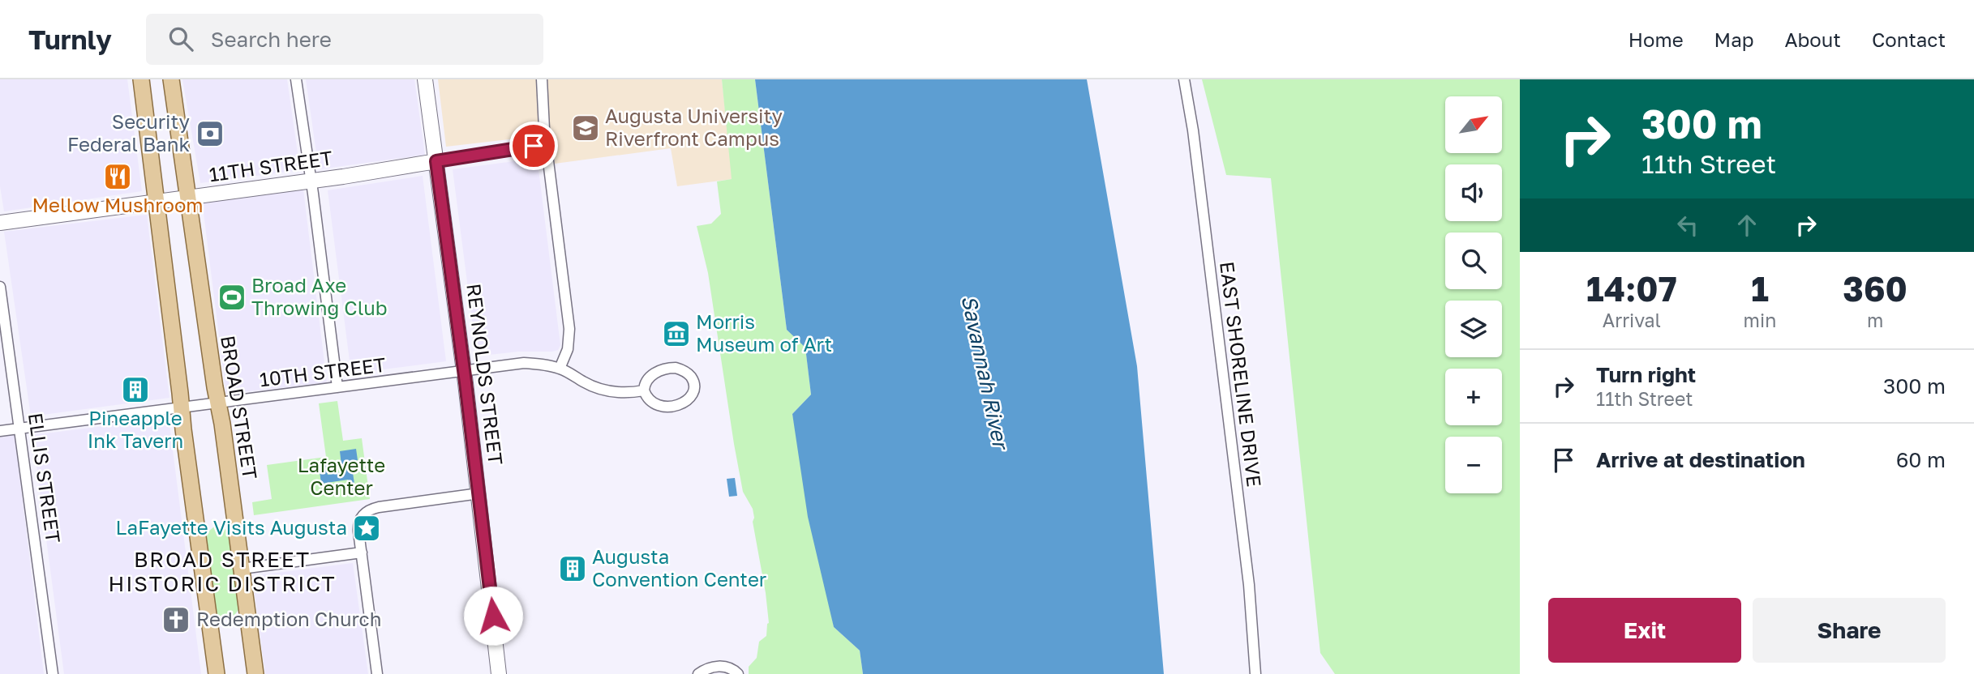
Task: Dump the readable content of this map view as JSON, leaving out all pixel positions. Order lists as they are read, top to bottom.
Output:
{
  "streets": {
    "main road": ["11TH STREET", "REYNOLDS STREET", "BROAD STREET"],
    "street": ["10TH STREET", "EAST SHORELINE DRIVE", "ELLIS STREET"]
  },
  "crossings": [
    ["11TH STREET", "REYNOLDS STREET"],
    ["11TH STREET", "BROAD STREET"],
    ["10TH STREET", "REYNOLDS STREET"],
    ["10TH STREET", "BROAD STREET"],
    ["10TH STREET", "ELLIS STREET"]
  ],
  "districts": ["BROAD STREET HISTORIC DISTRICT"],
  "water": ["Savannah River"],
  "parks": ["Lafayette Center"],
  "places": {
    "school or university": ["Augusta University Riverfront Campus"],
    "bank": ["Security Federal Bank"],
    "restaurant": ["Mellow Mushroom"],
    "sports": ["Broad Axe Throwing Club"],
    "museum": ["Morris Museum of Art"],
    "building": ["Pineapple Ink Tavern", "Augusta Convention Center"],
    "place": ["LaFayette Visits Augusta"],
    "church": ["Redemption Church"]
  },
  "north": "top right",
  "page": {
    "header": "Turnly",
    "search": "Search here",
    "nav": [
      "Home",
      "Map",
      "About",
      "Contact"
    ],
    "turn": ["300 m", "11th Street"],
    "map_buttons": ["+", "−"],
    "eta": [
      "14:07",
      "Arrival",
      "1",
      "min",
      "360",
      "m"
    ],
    "list": [
      {
        "name": "Turn right",
        "note": "11th Street",
        "value": "300 m"
      },
      {
        "name": "Arrive at destination",
        "value": "60 m"
      }
    ],
    "buttons": ["Exit", "Share"]
  }
}
